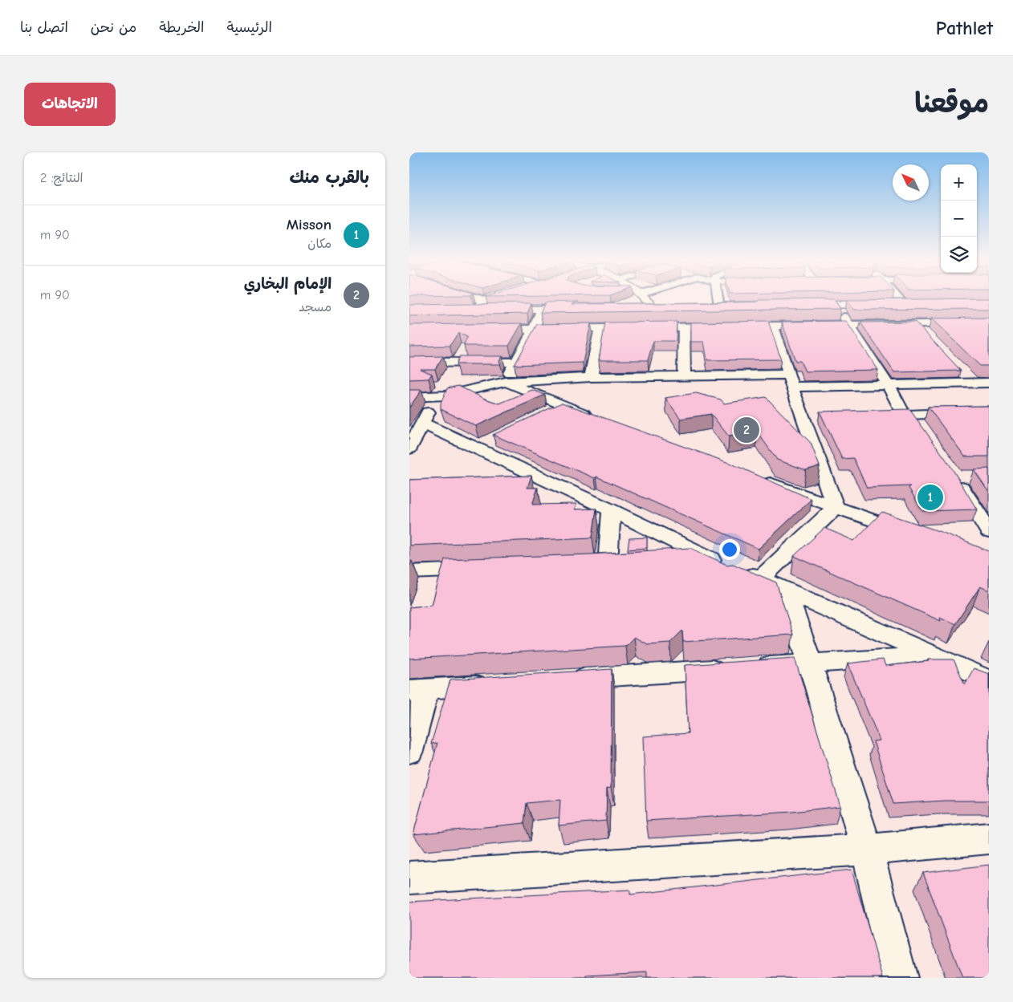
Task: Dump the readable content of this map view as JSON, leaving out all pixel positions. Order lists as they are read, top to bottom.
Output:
{
  "north": "top left",
  "page": {
    "header": "Pathlet",
    "nav": [
      "الرئيسية",
      "الخريطة",
      "من نحن",
      "اتصل بنا"
    ],
    "title": "موقعنا",
    "buttons": "الاتجاهات",
    "heading": ["بالقرب منك", "النتائج: 2"],
    "map_buttons": ["+", "−"],
    "list": [
      {
        "mark": "1",
        "name": "Misson",
        "note": "مكان",
        "value": "90 m"
      },
      {
        "mark": "2",
        "name": "الإمام البخاري",
        "note": "مسجد",
        "value": "90 m"
      }
    ],
    "pins": ["2", "1"]
  }
}
